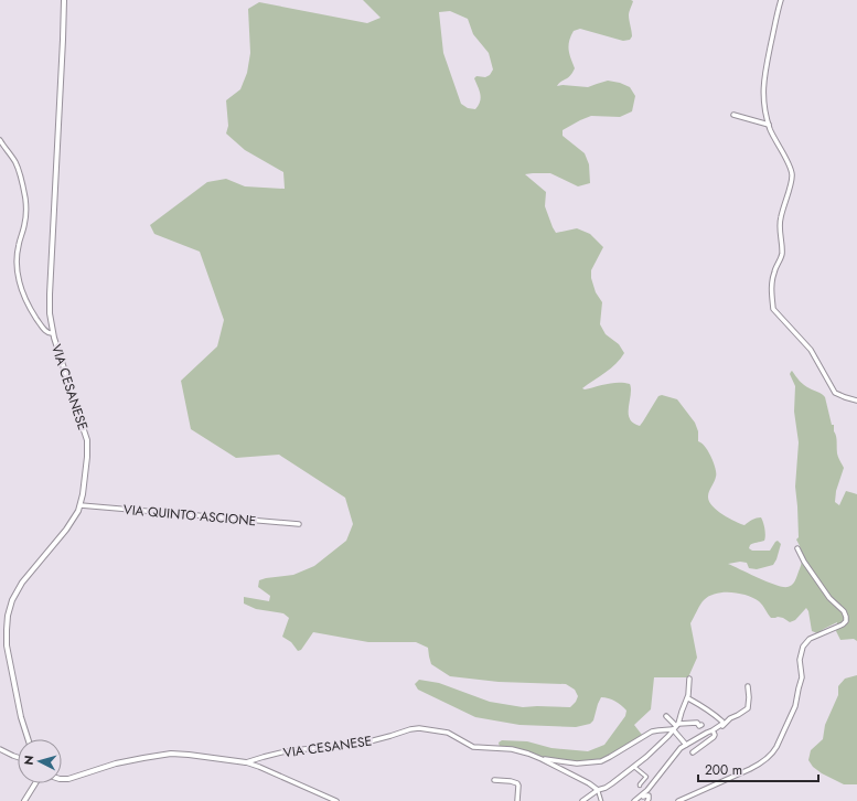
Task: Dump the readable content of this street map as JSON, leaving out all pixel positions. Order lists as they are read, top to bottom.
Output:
{
  "streets": {
    "street": ["VIA CESANESE", "VIA QUINTO ASCIONE"]
  },
  "crossings": [
    ["VIA CESANESE", "VIA QUINTO ASCIONE"]
  ],
  "scale_bar": "200 m",
  "north": "left"
}
